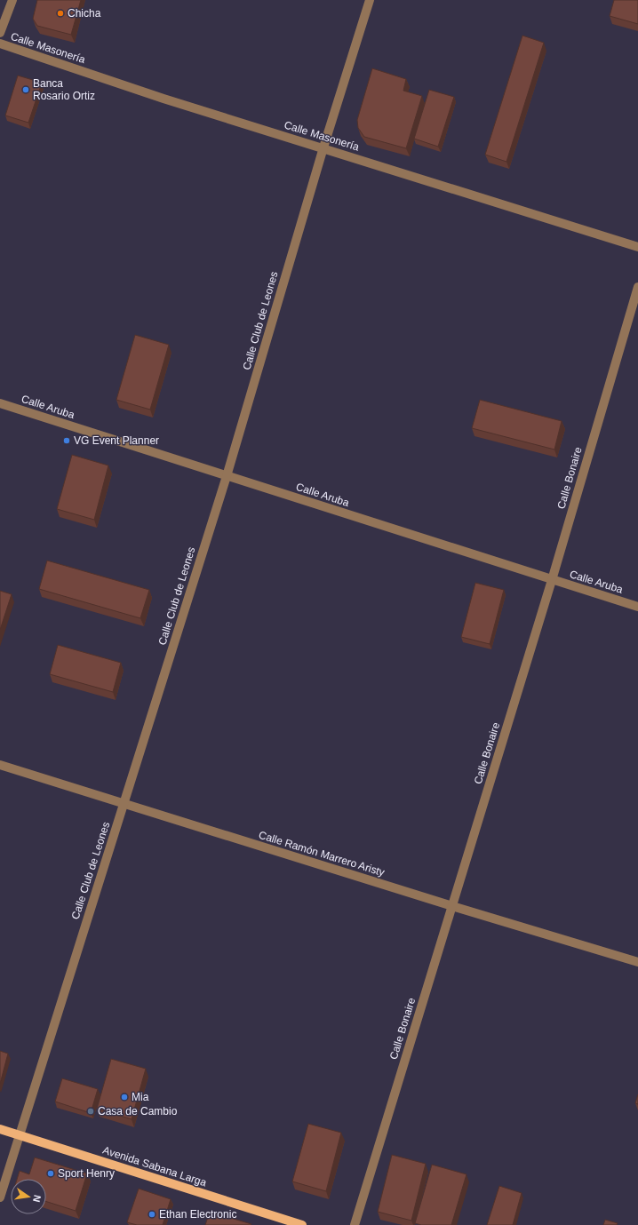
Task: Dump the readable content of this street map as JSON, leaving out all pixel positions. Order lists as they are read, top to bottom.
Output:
{
  "streets": {
    "main road": ["Avenida Sabana Larga"],
    "street": [
      "Calle Masonería",
      "Calle Club de Leones",
      "Calle Aruba",
      "Calle Bonaire",
      "Calle Ramón Marrero Aristy"
    ]
  },
  "crossings": [
    ["Calle Masonería", "Calle Club de Leones"],
    ["Calle Club de Leones", "Calle Aruba"],
    ["Calle Club de Leones", "Calle Ramón Marrero Aristy"],
    ["Calle Club de Leones", "Avenida Sabana Larga"],
    ["Calle Aruba", "Calle Bonaire"],
    ["Calle Bonaire", "Calle Ramón Marrero Aristy"]
  ],
  "places": [
    "Chicha",
    "Banca Rosario Ortiz",
    "VG Event Planner",
    "Mia",
    "Casa de Cambio",
    "Sport Henry",
    "Ethan Electronic"
  ],
  "north": "right"
}
